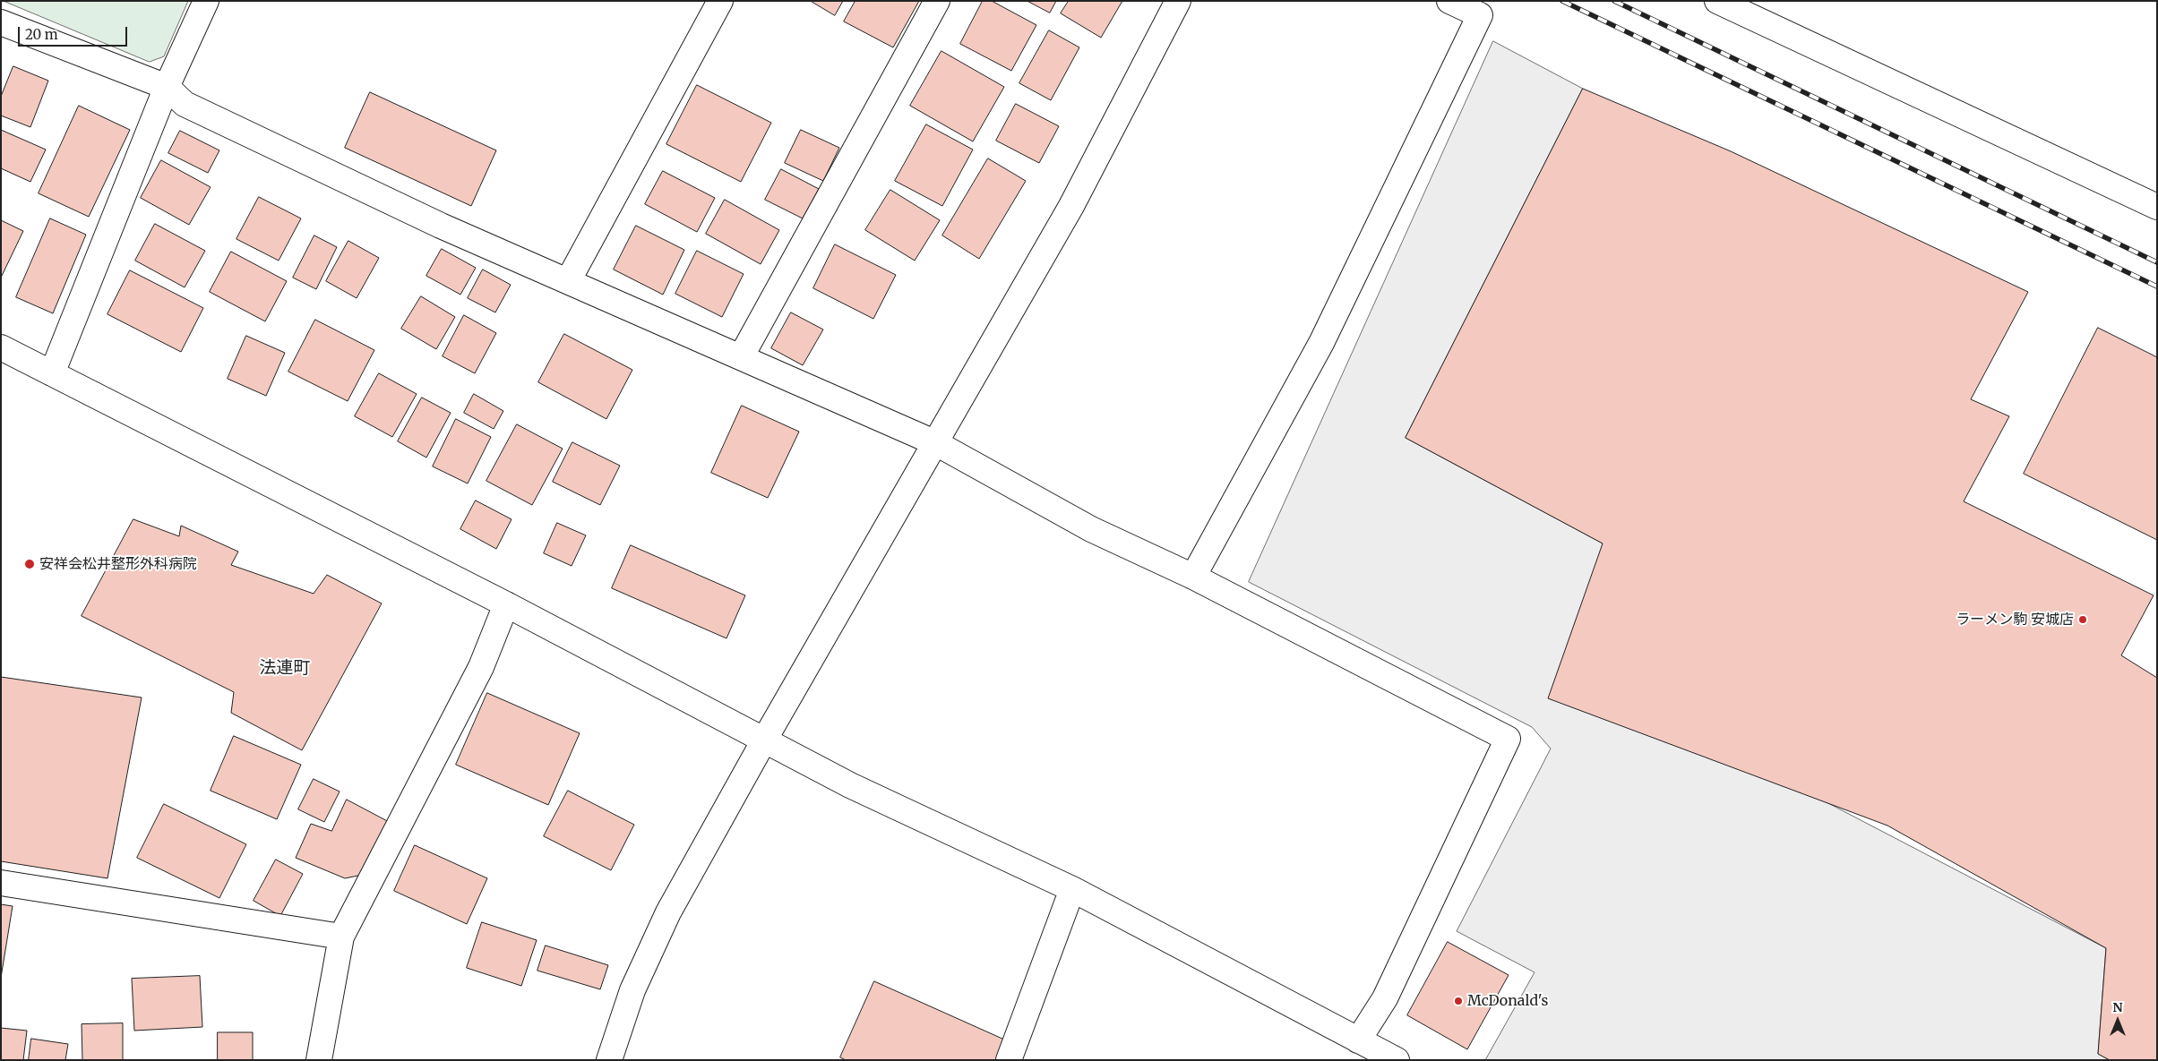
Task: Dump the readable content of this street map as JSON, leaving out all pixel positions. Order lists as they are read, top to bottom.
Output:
{
  "districts": ["法連町"],
  "places": ["安祥会松井整形外科病院", "ラーメン駒 安城店", "McDonald's"],
  "scale_bar": "20 m",
  "north": "top"
}
